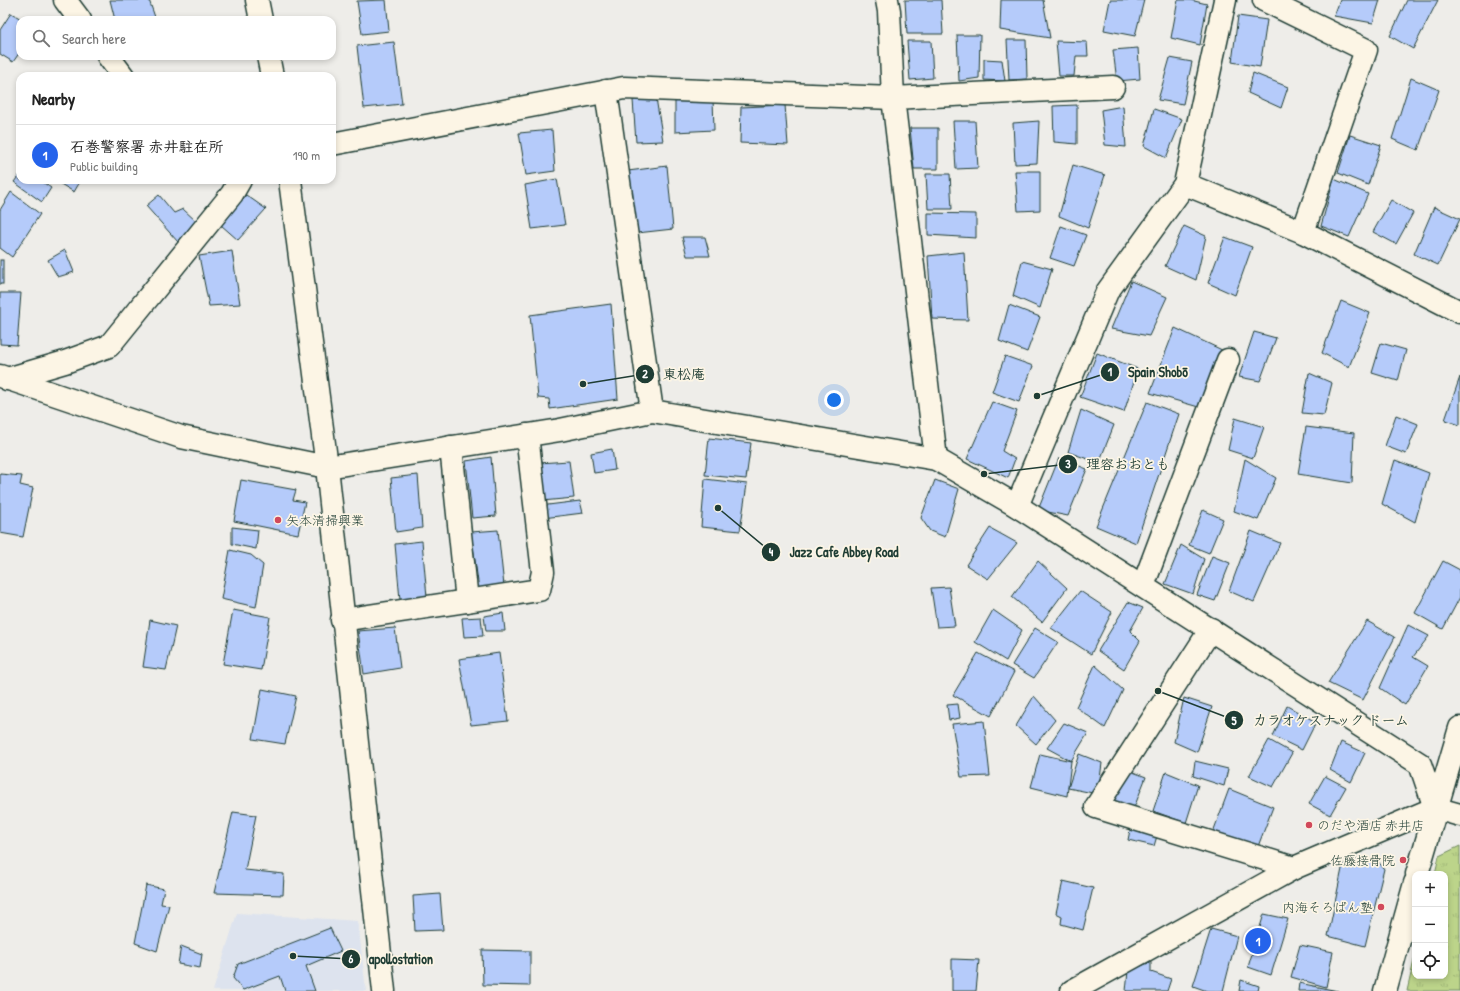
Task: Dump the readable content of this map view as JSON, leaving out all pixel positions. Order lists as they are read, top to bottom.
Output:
{
  "places": [
    "東松庵",
    "Spain Shobō",
    "理容おおとも",
    "Jazz Cafe Abbey Road",
    "矢本清掃興業",
    "カラオケスナック ドーム",
    "のだや酒店 赤井店",
    "佐藤接骨院",
    "内海そろばん塾",
    "apollostation"
  ],
  "page": {
    "search": "Search here",
    "heading": "Nearby",
    "list": [
      {
        "mark": "1",
        "name": "石巻警察署 赤井駐在所",
        "note": "Public building",
        "value": "190 m"
      }
    ],
    "map_buttons": ["+", "−"],
    "pins": "1"
  }
}
